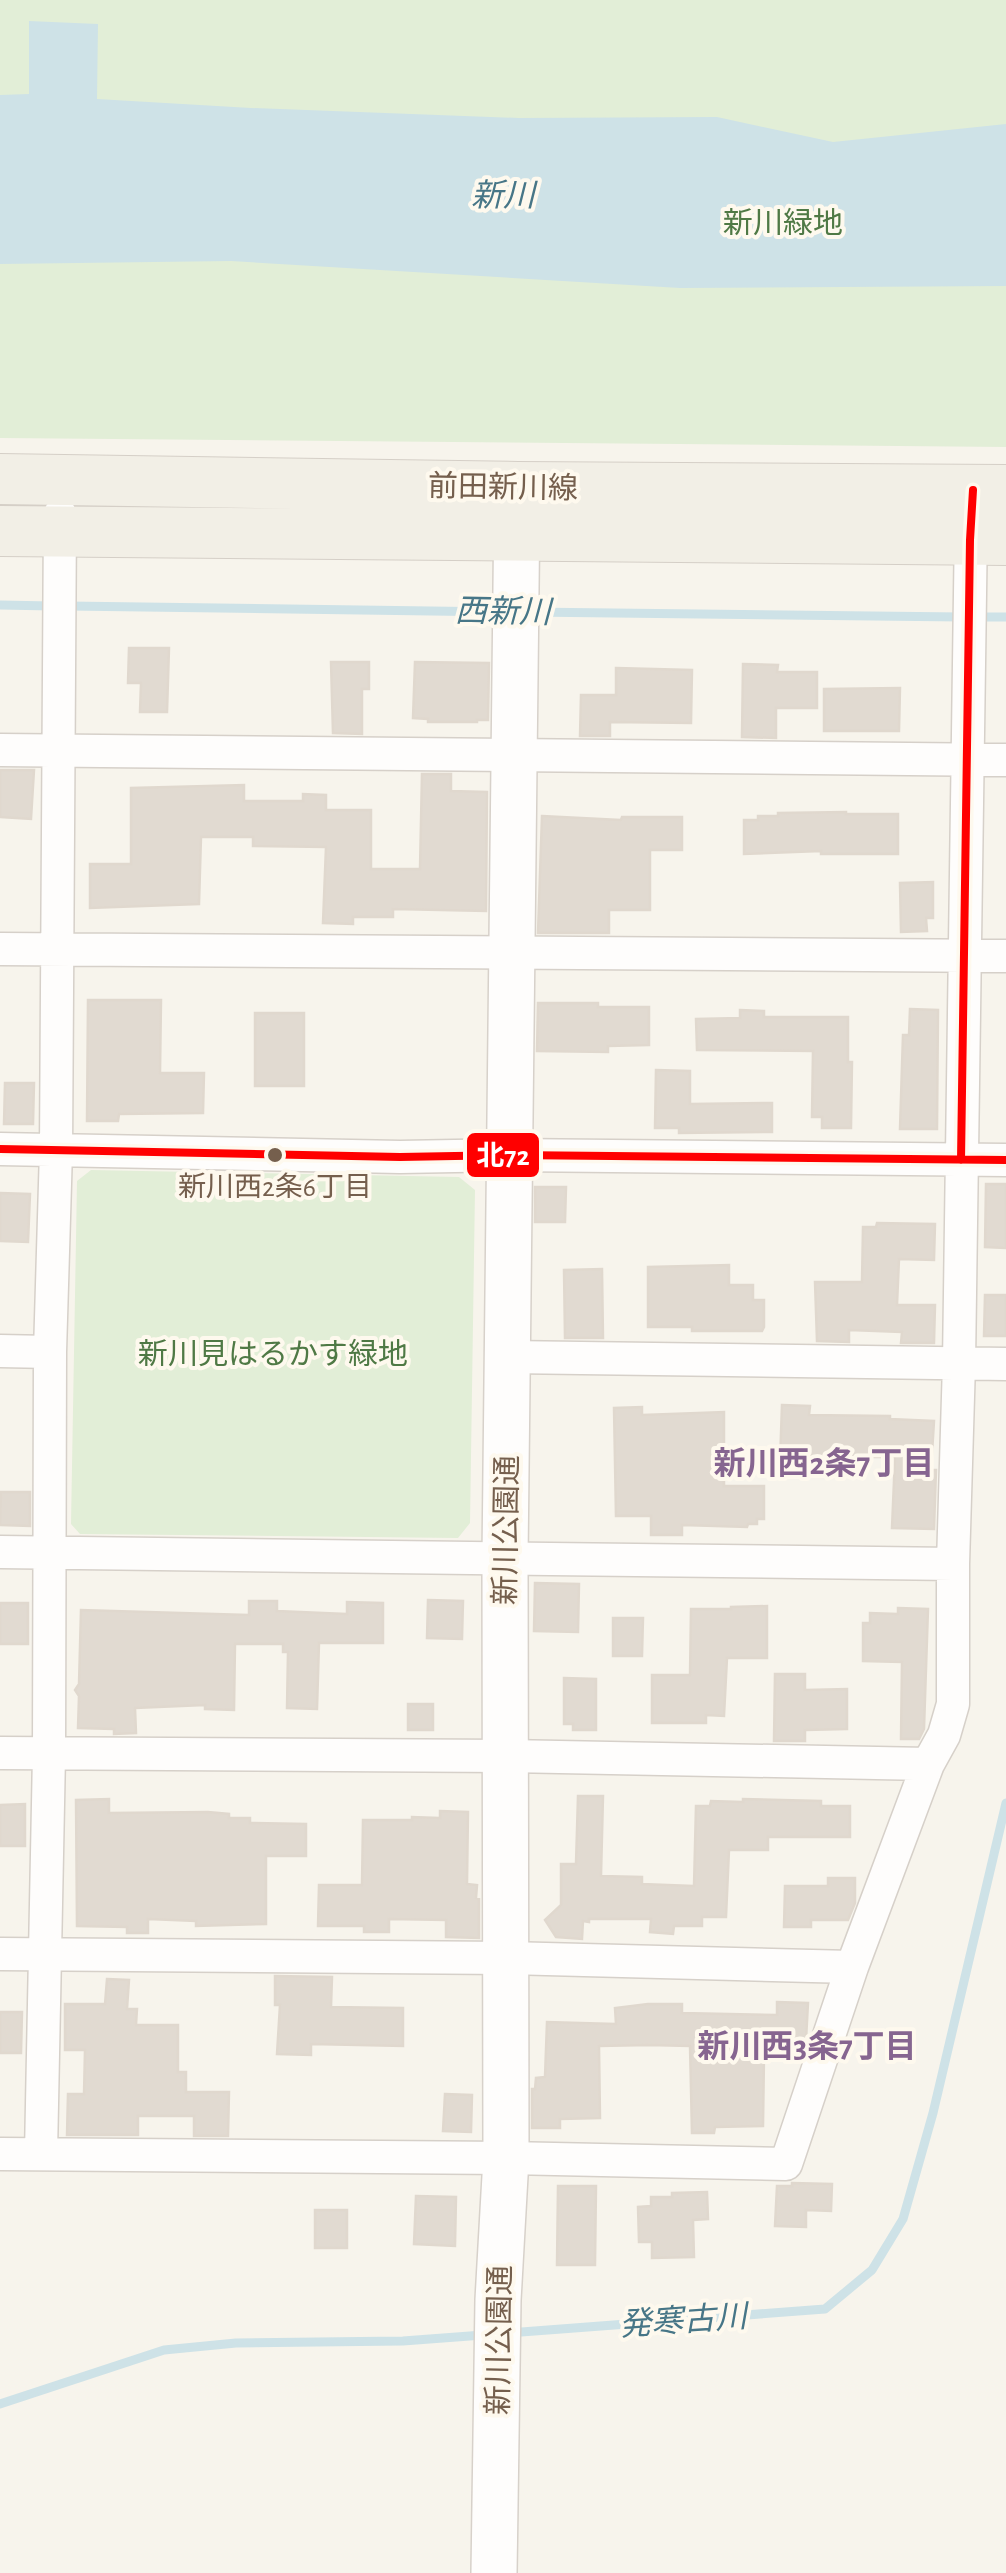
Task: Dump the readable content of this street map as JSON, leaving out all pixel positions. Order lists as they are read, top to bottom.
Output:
{
  "streets": {
    "main road": ["前田新川線"],
    "street": ["新川公園通"]
  },
  "crossings": [
    ["前田新川線", "新川公園通"]
  ],
  "districts": ["新川西2条7丁目", "新川西3条7丁目"],
  "water": ["新川", "西新川", "発寒古川"],
  "parks": ["新川緑地", "新川見はるかす緑地"],
  "places": ["新川西2条6丁目"],
  "lines": ["transit line 北72"]
}
